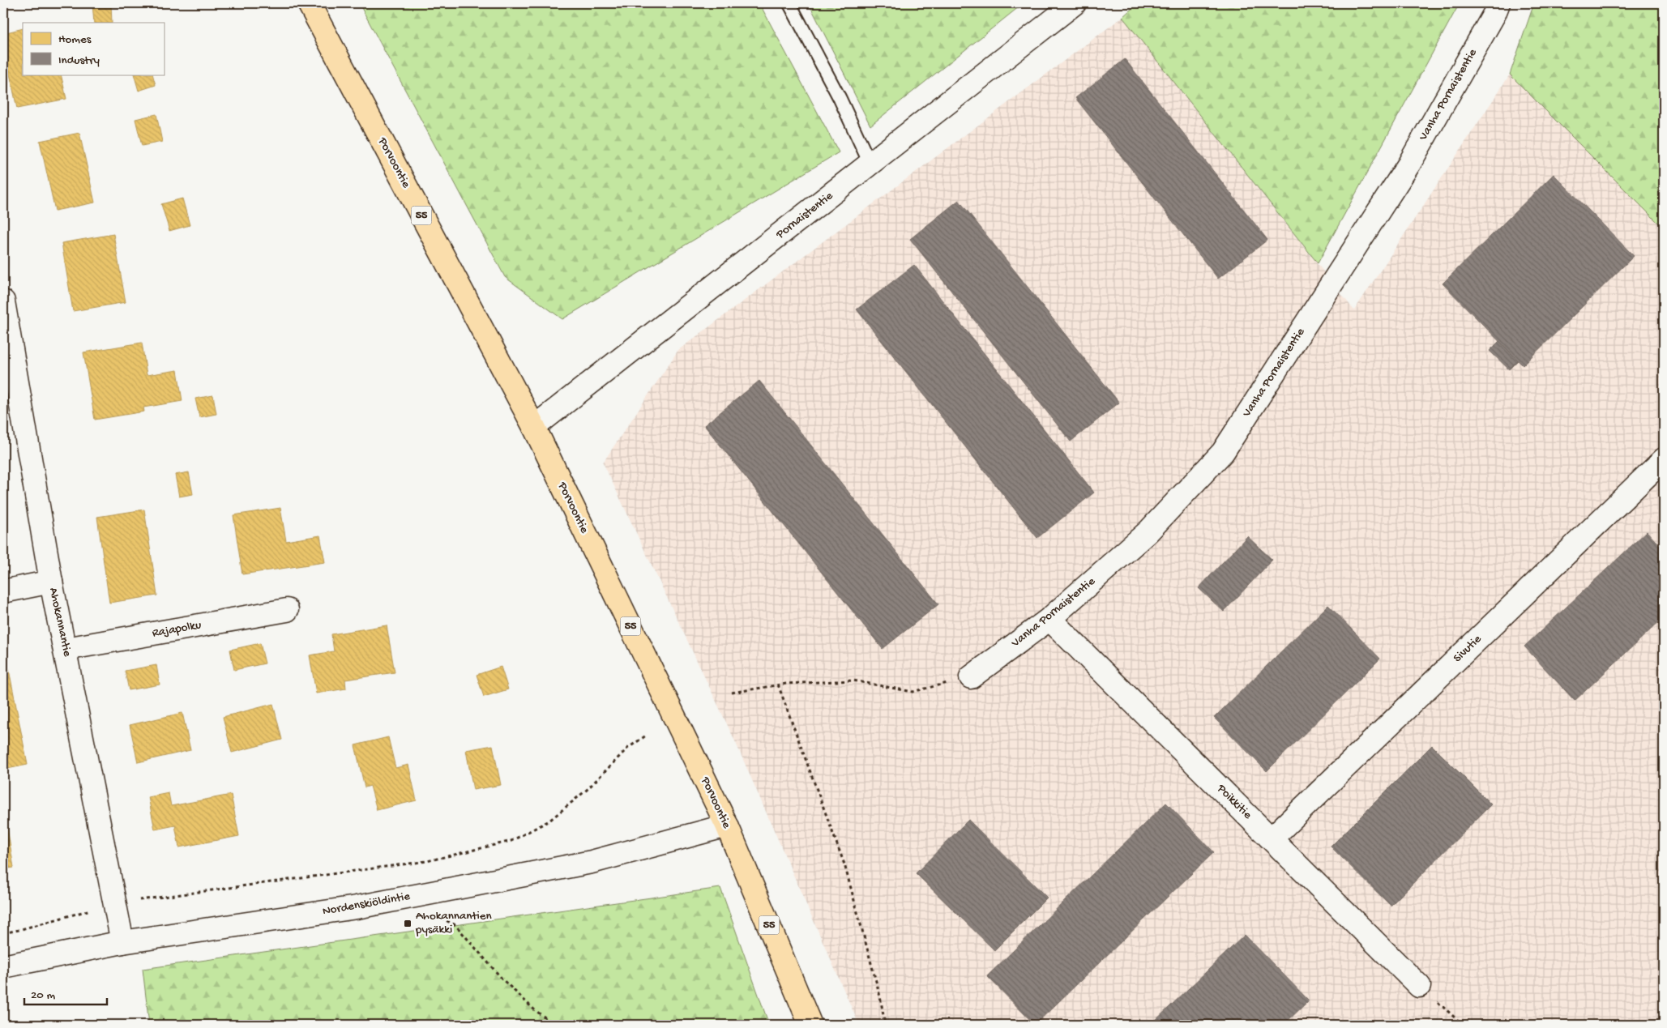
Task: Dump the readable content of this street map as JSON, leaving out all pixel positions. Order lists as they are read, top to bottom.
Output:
{
  "streets": {
    "main road": ["Porvoontie", "55"],
    "street": [
      "Vanha Pornaistentie",
      "Pornaistentie",
      "Ahokannantie",
      "Rajapolku",
      "Sivutie",
      "Poikkitie",
      "Nordenskiöldintie"
    ]
  },
  "crossings": [
    ["Vanha Pornaistentie", "Poikkitie"],
    ["Porvoontie", "Pornaistentie"],
    ["Porvoontie", "Nordenskiöldintie"],
    ["Ahokannantie", "Rajapolku"],
    ["Ahokannantie", "Nordenskiöldintie"],
    ["Sivutie", "Poikkitie"]
  ],
  "places": {
    "transit": ["Ahokannantien pysäkki"]
  },
  "legend": ["Homes", "Industry"],
  "scale_bar": "20 m"
}
